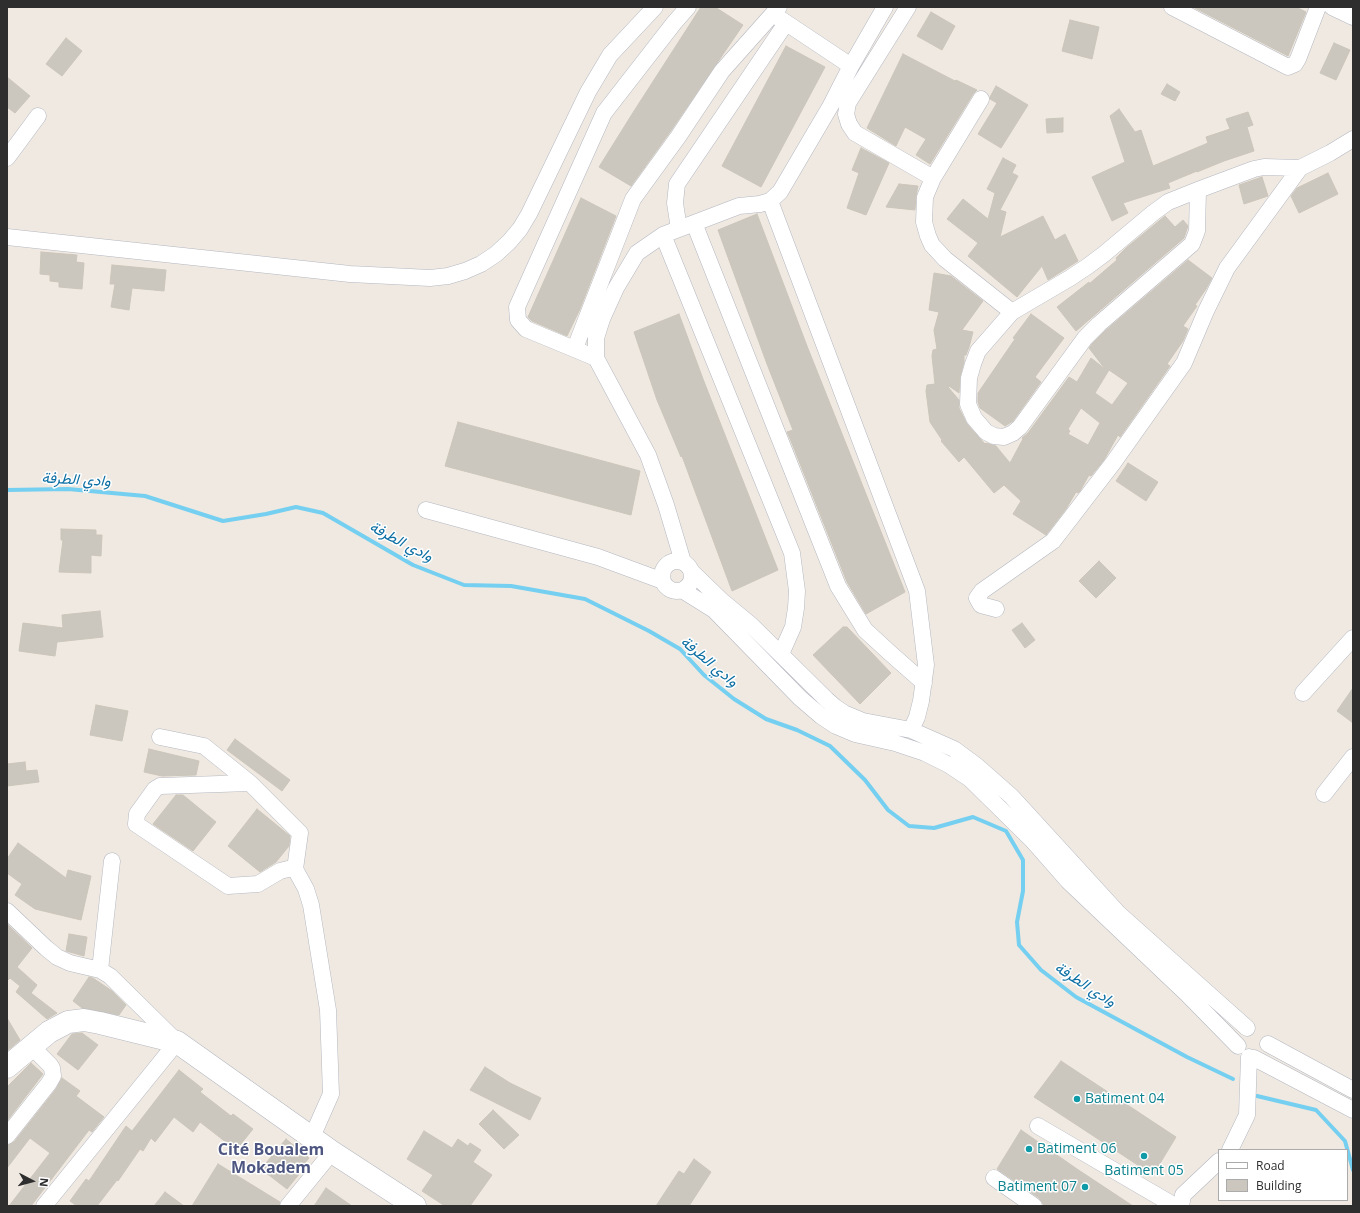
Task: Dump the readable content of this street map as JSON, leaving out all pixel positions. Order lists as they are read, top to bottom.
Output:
{
  "districts": ["Cité Boualem Mokadem"],
  "water": ["وادي الطرفة"],
  "places": [
    "Batiment 04",
    "Batiment 06",
    "Batiment 05",
    "Batiment 07"
  ],
  "legend": ["Road", "Building"],
  "north": "right"
}
